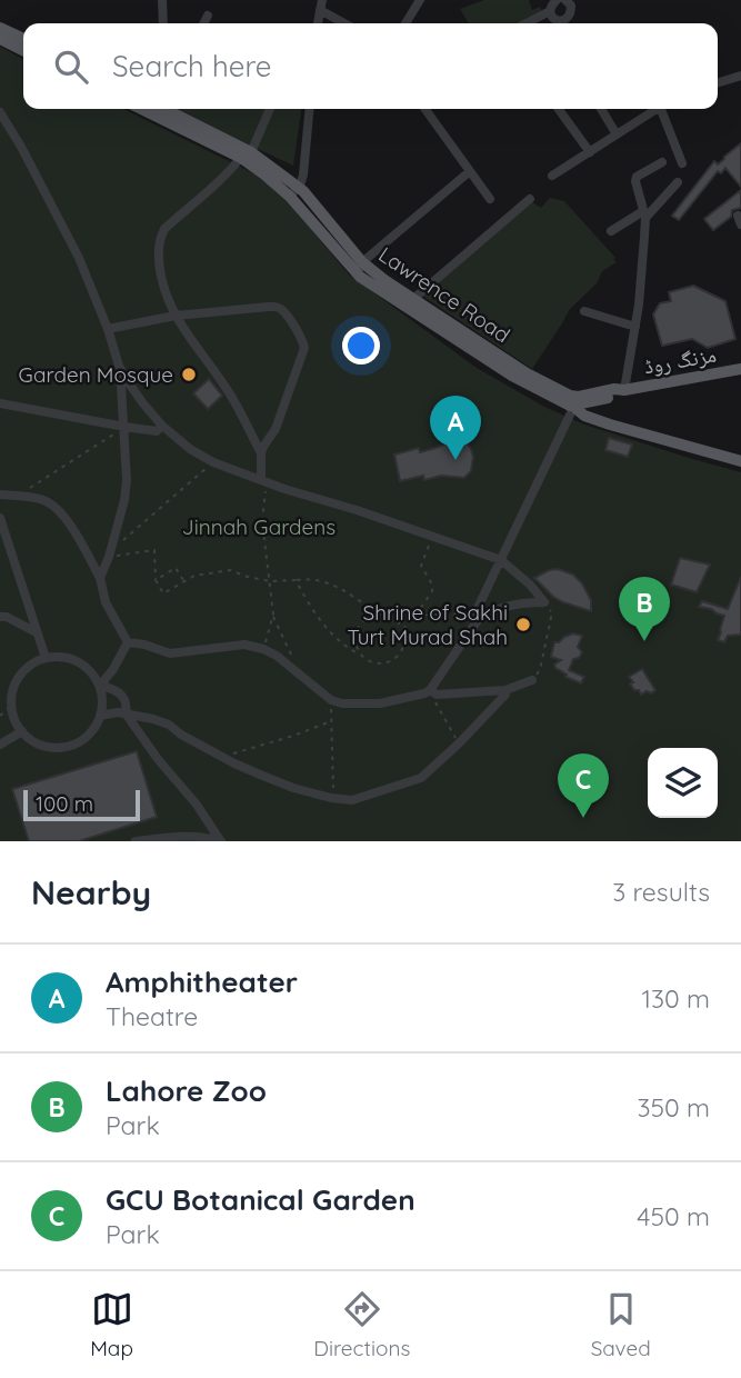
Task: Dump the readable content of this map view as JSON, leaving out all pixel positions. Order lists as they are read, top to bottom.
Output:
{
  "streets": {
    "main road": ["Lawrence Road", "مزنگ روڈ"]
  },
  "crossings": [
    ["Lawrence Road", "مزنگ روڈ"]
  ],
  "parks": ["Jinnah Gardens"],
  "places": ["Garden Mosque", "Shrine of Sakhi Turt Murad Shah"],
  "scale_bar": "100 m",
  "page": {
    "search": "Search here",
    "pins": ["A", "B", "C"],
    "scale": "100 m",
    "heading": ["Nearby", "3 results"],
    "list": [
      {
        "mark": "A",
        "name": "Amphitheater",
        "note": "Theatre",
        "value": "130 m"
      },
      {
        "mark": "B",
        "name": "Lahore Zoo",
        "note": "Park",
        "value": "350 m"
      },
      {
        "mark": "C",
        "name": "GCU Botanical Garden",
        "note": "Park",
        "value": "450 m"
      }
    ],
    "nav": ["Map", "Directions", "Saved"]
  }
}
